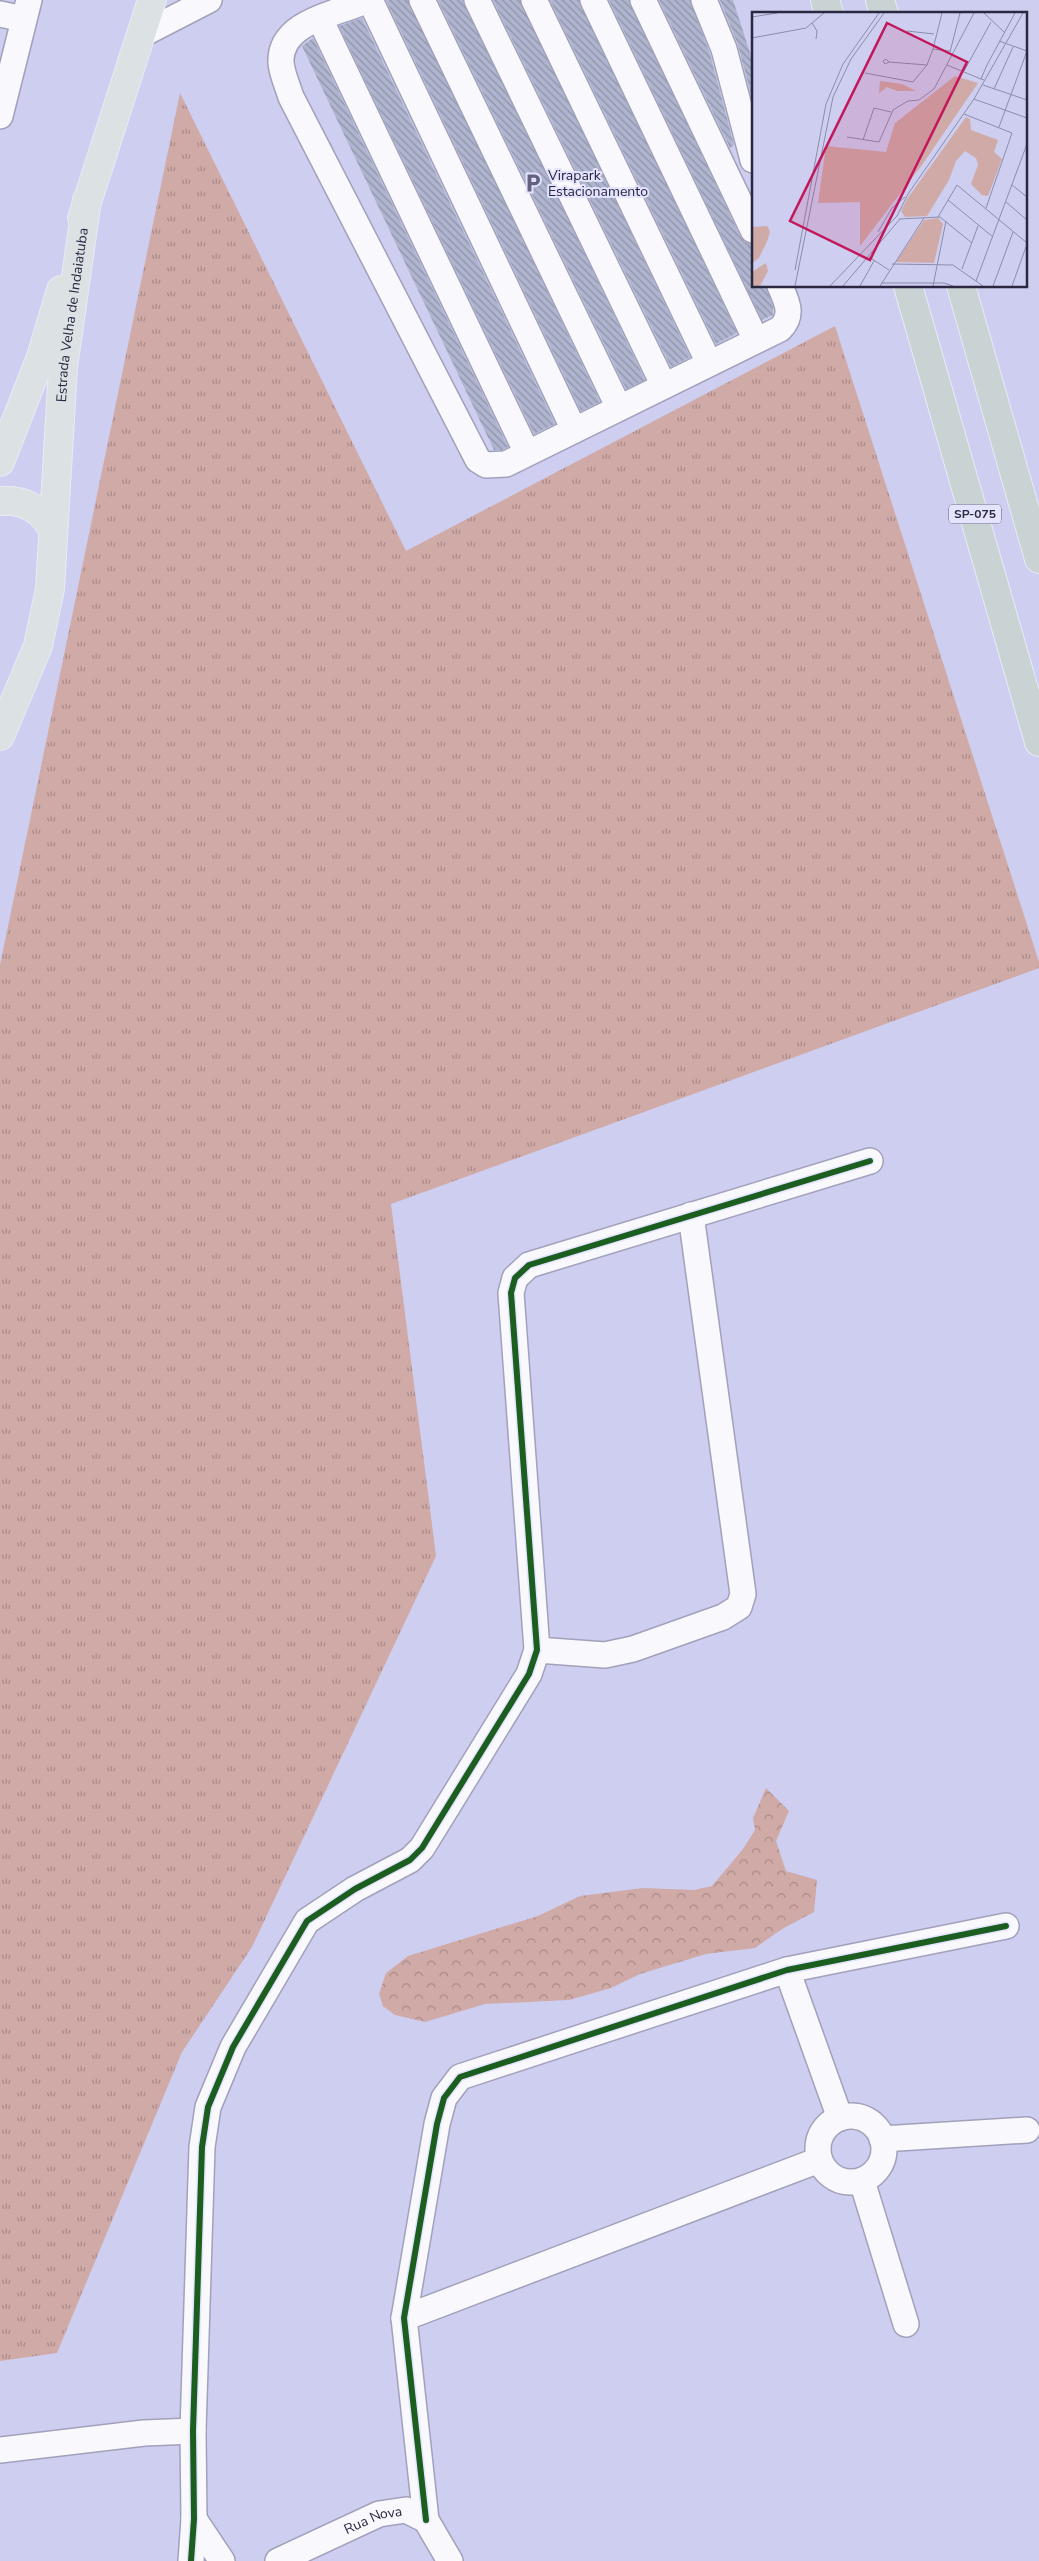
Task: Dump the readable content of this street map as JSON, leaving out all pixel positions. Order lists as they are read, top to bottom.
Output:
{
  "streets": {
    "highway": ["SP-075"],
    "main road": ["Estrada Velha de Indaiatuba"],
    "street": ["Rua Nova"]
  },
  "places": {
    "parking": ["Virapark Estacionamento"]
  }
}
